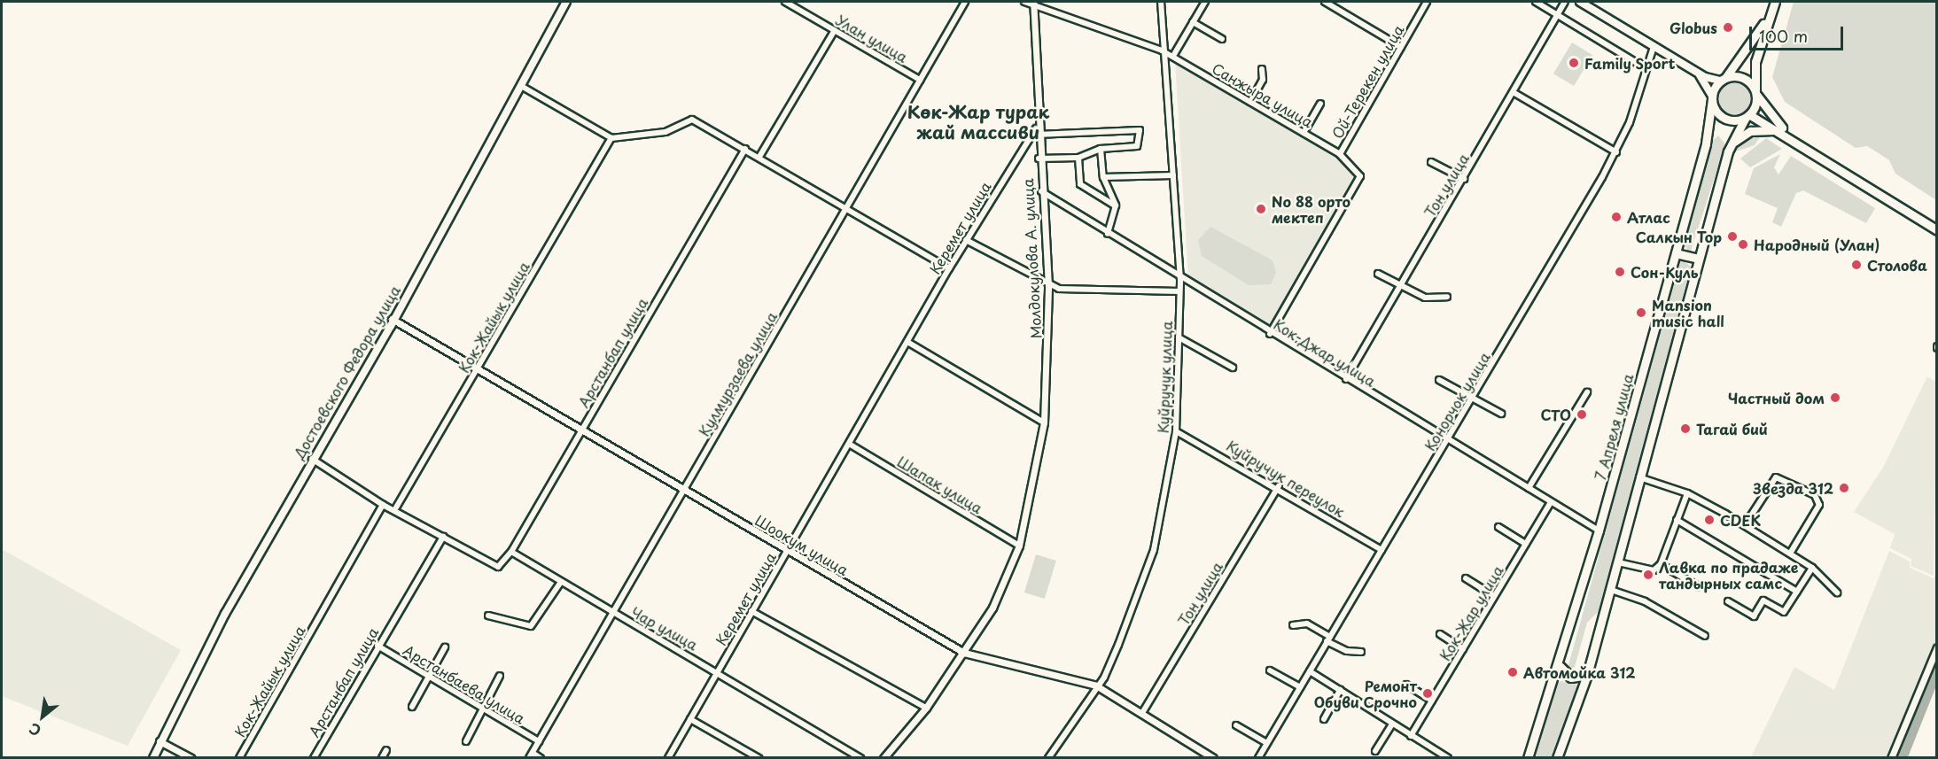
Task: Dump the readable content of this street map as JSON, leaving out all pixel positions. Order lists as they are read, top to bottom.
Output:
{
  "streets": {
    "main road": ["Достоевского Федора улица", "7 Апреля улица"],
    "street": [
      "Улан улица",
      "Ой-Терекен улица",
      "Санжыра улица",
      "Тон улица",
      "Керемет улица",
      "Молдокулова А. улица",
      "Кок-Жайык улица",
      "Арстанбап улица",
      "Кок-Джар улица",
      "Кулмурзаева улица",
      "Куйручук улица",
      "Конорчок улица",
      "Куйручук переулок",
      "Шапак улица",
      "Шоокум улица",
      "Кок-Жар улица",
      "Чар улица",
      "Арстанбаева улица"
    ]
  },
  "crossings": [
    ["Улан улица", "Кулмурзаева улица"],
    ["Ой-Терекен улица", "Санжыра улица"],
    ["Ой-Терекен улица", "Кок-Джар улица"],
    ["Санжыра улица", "Молдокулова А. улица"],
    ["Санжыра улица", "Куйручук улица"],
    ["Тон улица", "Кок-Джар улица"],
    ["Тон улица", "Куйручук переулок"],
    ["Тон улица", "Шоокум улица"],
    ["Керемет улица", "Молдокулова А. улица"],
    ["Керемет улица", "Шапак улица"],
    ["Керемет улица", "Шоокум улица"],
    ["Керемет улица", "Чар улица"],
    ["Молдокулова А. улица", "Кок-Джар улица"],
    ["Молдокулова А. улица", "Шапак улица"],
    ["Молдокулова А. улица", "Шоокум улица"],
    ["Кок-Жайык улица", "Шоокум улица"],
    ["Арстанбап улица", "Шоокум улица"],
    ["Арстанбап улица", "Чар улица"],
    ["Арстанбап улица", "Арстанбаева улица"],
    ["Кок-Джар улица", "Куйручук улица"],
    ["Кок-Джар улица", "Конорчок улица"],
    ["Кок-Джар улица", "7 Апреля улица"],
    ["Кок-Джар улица", "Кок-Жар улица"],
    ["Достоевского Федора улица", "Шоокум улица"],
    ["Кулмурзаева улица", "Шоокум улица"],
    ["Кулмурзаева улица", "Чар улица"],
    ["Кулмурзаева улица", "Арстанбаева улица"],
    ["Куйручук улица", "Куйручук переулок"],
    ["Куйручук улица", "Шоокум улица"],
    ["Конорчок улица", "Куйручук переулок"]
  ],
  "districts": ["Көк-Жар турак жай массиви"],
  "places": [
    "Globus",
    "Family Sport",
    "No 88 орто мектеп",
    "Атлас",
    "Салкын Тор",
    "Народный (Улан)",
    "Столова",
    "Сон-Куль",
    "Mansion music hall",
    "Частный дом",
    "СТО",
    "Тагай бий",
    "Звезда 312",
    "CDEK",
    "Лавка по прадаже тандырных самс",
    "Автомойка 312",
    "Ремонт Обуви Срочно"
  ],
  "scale_bar": "100 m",
  "north": "bottom left"
}
